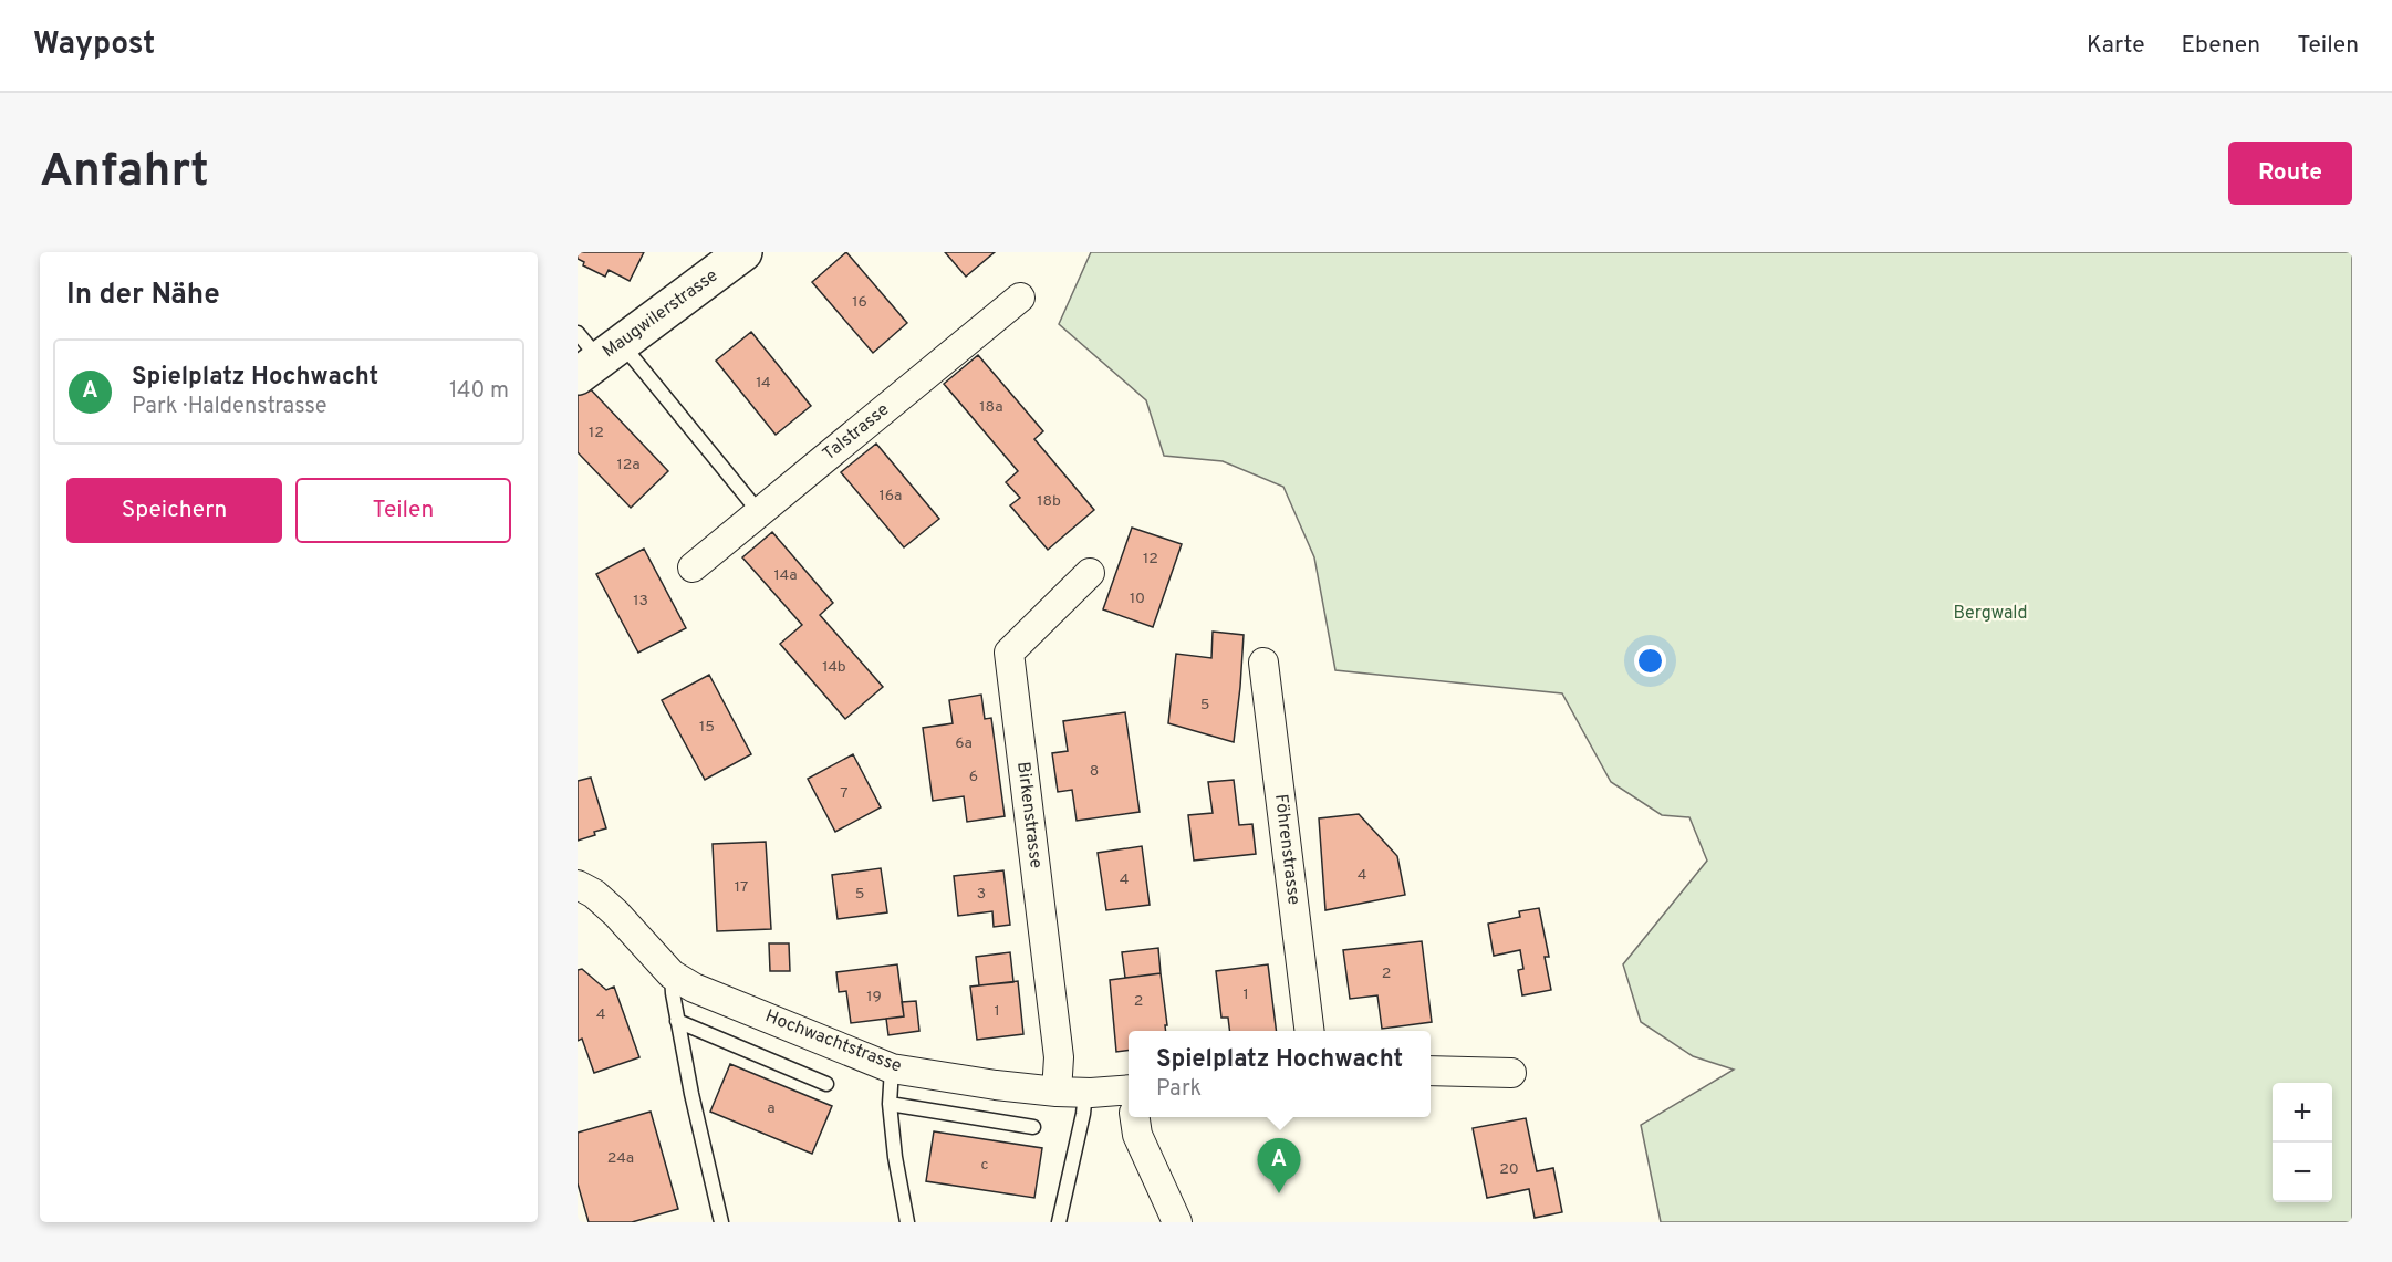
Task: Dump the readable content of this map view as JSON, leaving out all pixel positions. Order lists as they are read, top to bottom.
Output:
{
  "streets": {
    "street": [
      "Maugwilerstrasse",
      "Talstrasse",
      "Birkenstrasse",
      "Föhrenstrasse",
      "Hochwachtstrasse"
    ]
  },
  "crossings": [
    ["Birkenstrasse", "Hochwachtstrasse"]
  ],
  "parks": ["Bergwald"],
  "house_numbers": [
    "16",
    "14",
    "18a",
    "12",
    "12a",
    "16a",
    "18b",
    "12",
    "14a",
    "10",
    "13",
    "14b",
    "5",
    "15",
    "6a",
    "8",
    "6",
    "7",
    "4",
    "4",
    "17",
    "5",
    "3",
    "2",
    "1",
    "19",
    "2",
    "1",
    "4",
    "a",
    "24a",
    "c",
    "20"
  ],
  "page": {
    "header": "Waypost",
    "nav": ["Karte", "Ebenen", "Teilen"],
    "buttons": [
      "Route",
      ["Speichern", "Teilen"]
    ],
    "title": "Anfahrt",
    "heading": "In der Nähe",
    "list": [
      {
        "mark": "A",
        "name": "Spielplatz Hochwacht",
        "note": "Park · Haldenstrasse",
        "value": "140 m"
      }
    ],
    "popup": ["Spielplatz Hochwacht", "Park"],
    "map_buttons": ["+", "−"],
    "pins": "A"
  }
}
